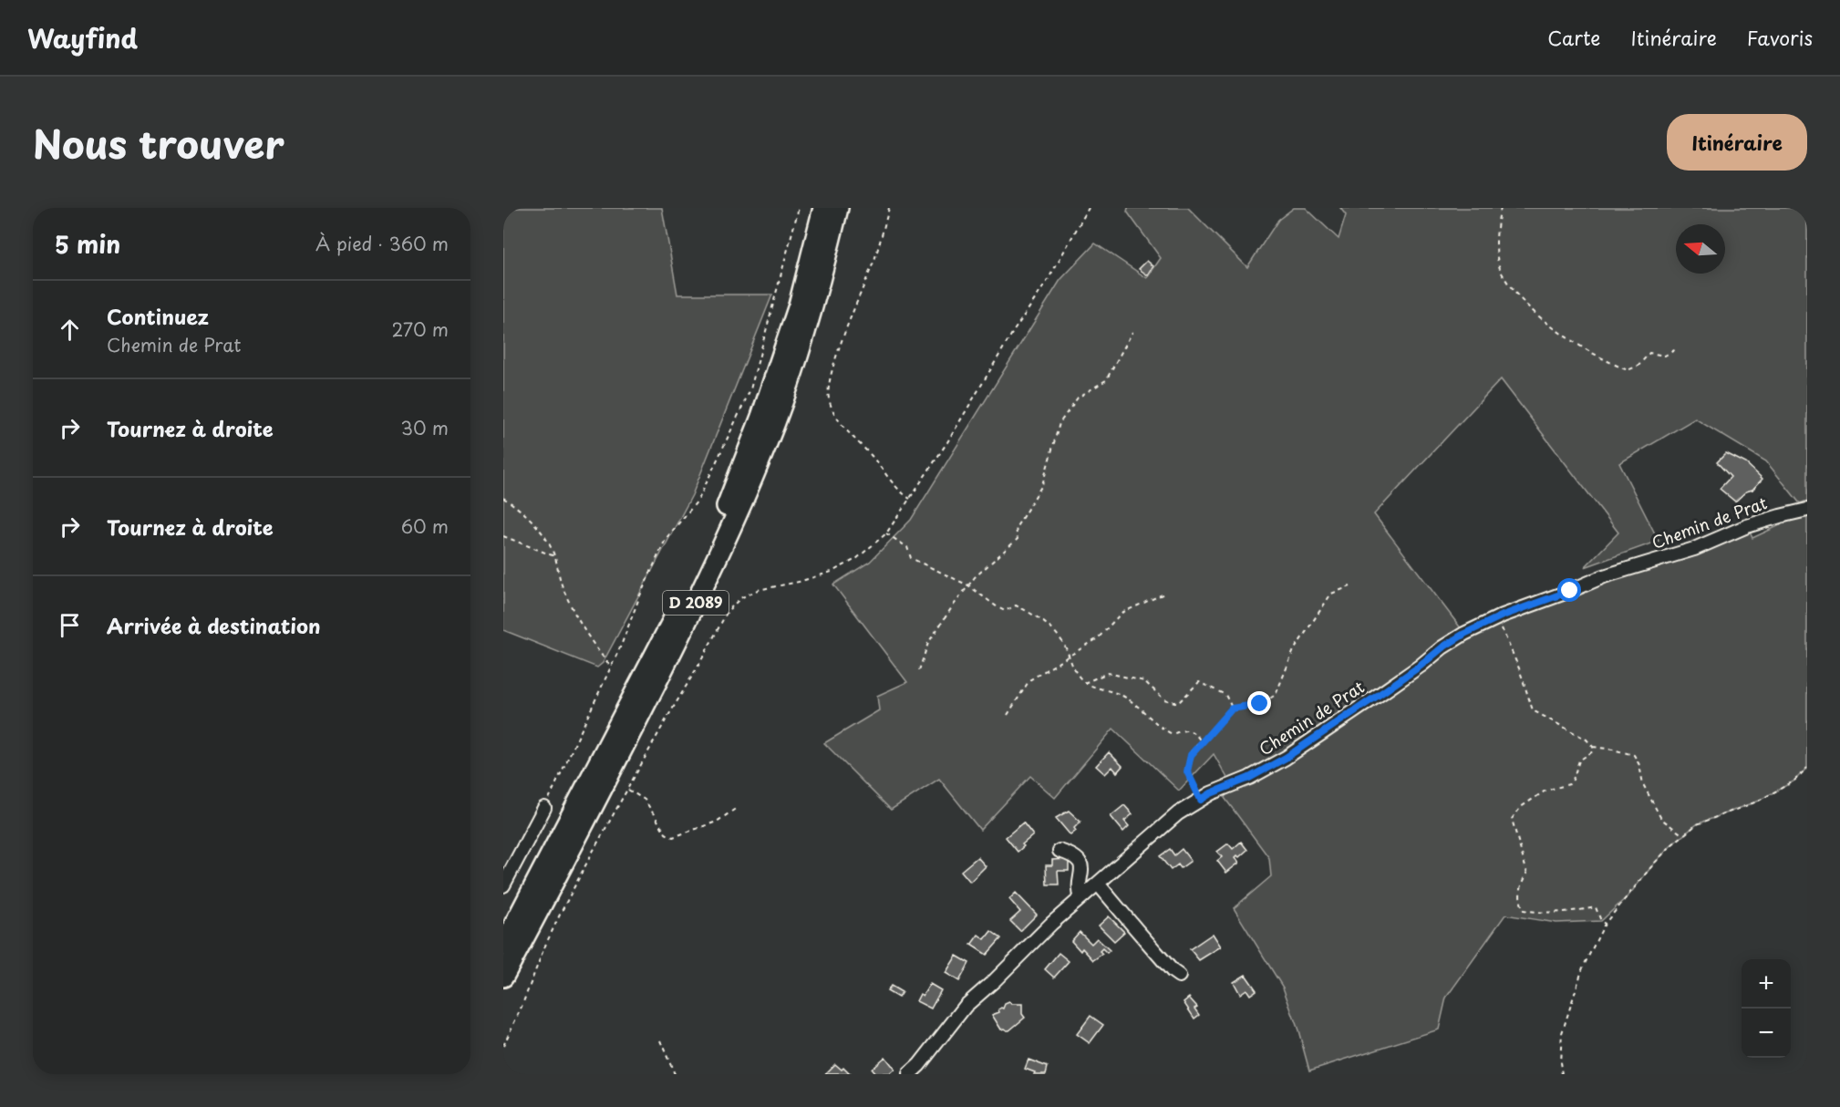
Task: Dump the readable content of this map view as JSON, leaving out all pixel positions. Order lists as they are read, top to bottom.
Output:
{
  "streets": {
    "highway": ["D 2089"],
    "street": ["Chemin de Prat"]
  },
  "north": "left",
  "page": {
    "header": "Wayfind",
    "nav": ["Carte", "Itinéraire", "Favoris"],
    "title": "Nous trouver",
    "buttons": "Itinéraire",
    "heading": ["5 min", "À pied · 360 m"],
    "list": [
      ["Continuez", "Chemin de Prat", "270 m"],
      ["Tournez à droite", "30 m"],
      ["Tournez à droite", "60 m"],
      "Arrivée à destination"
    ],
    "map_buttons": ["+", "−"]
  }
}
